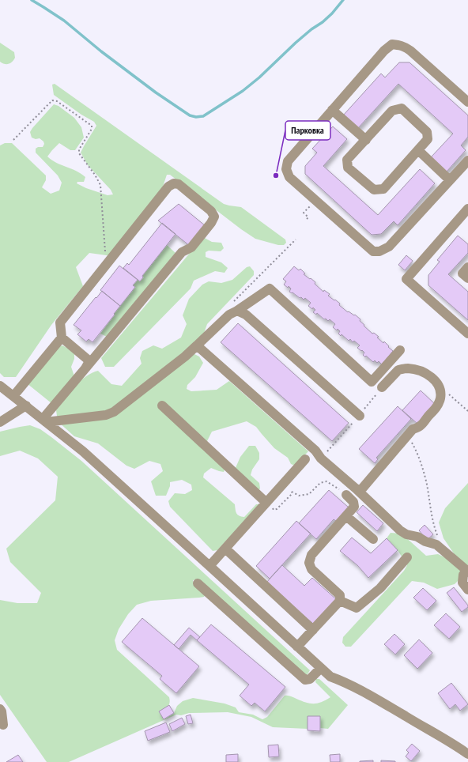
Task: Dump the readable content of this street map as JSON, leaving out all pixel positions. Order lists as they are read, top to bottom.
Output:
{
  "places": ["Парковка"]
}
